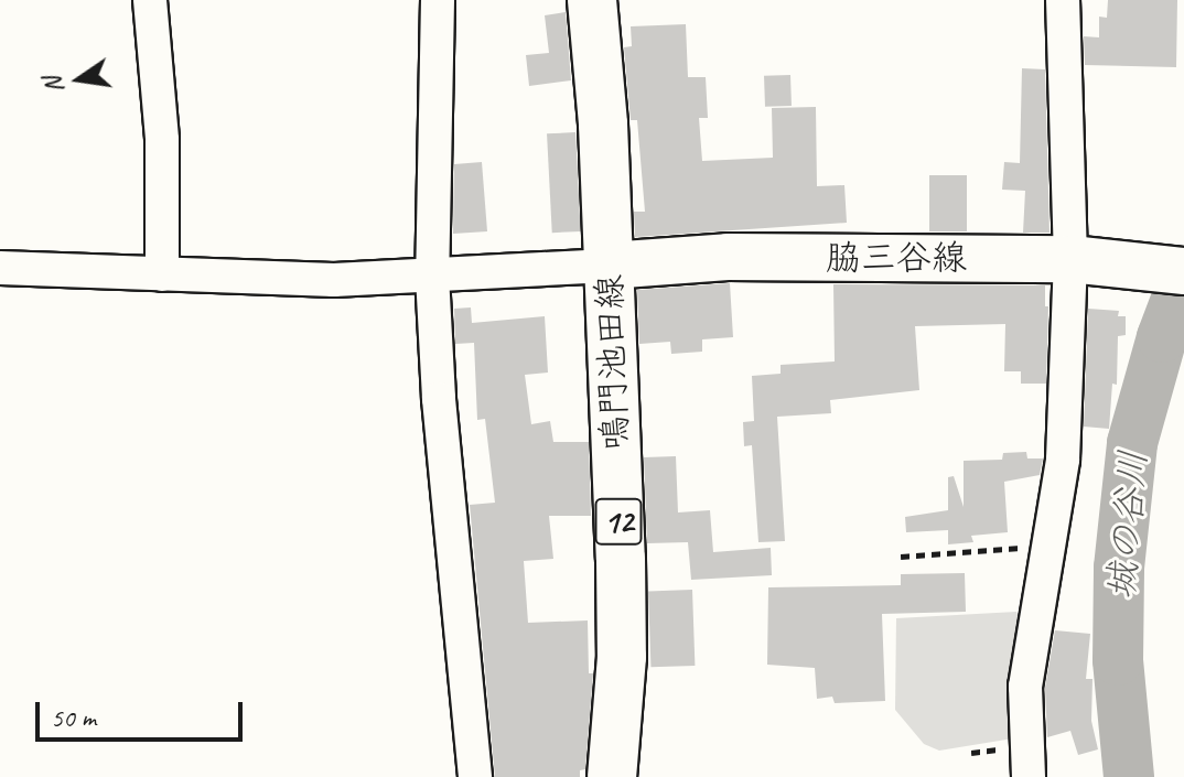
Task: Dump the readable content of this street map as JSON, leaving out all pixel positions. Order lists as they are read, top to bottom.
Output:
{
  "streets": {
    "main road": ["脇三谷線", "鳴門池田線", "12"]
  },
  "crossings": [
    ["脇三谷線", "鳴門池田線"]
  ],
  "water": ["城の谷川"],
  "scale_bar": "50 m",
  "north": "left"
}
